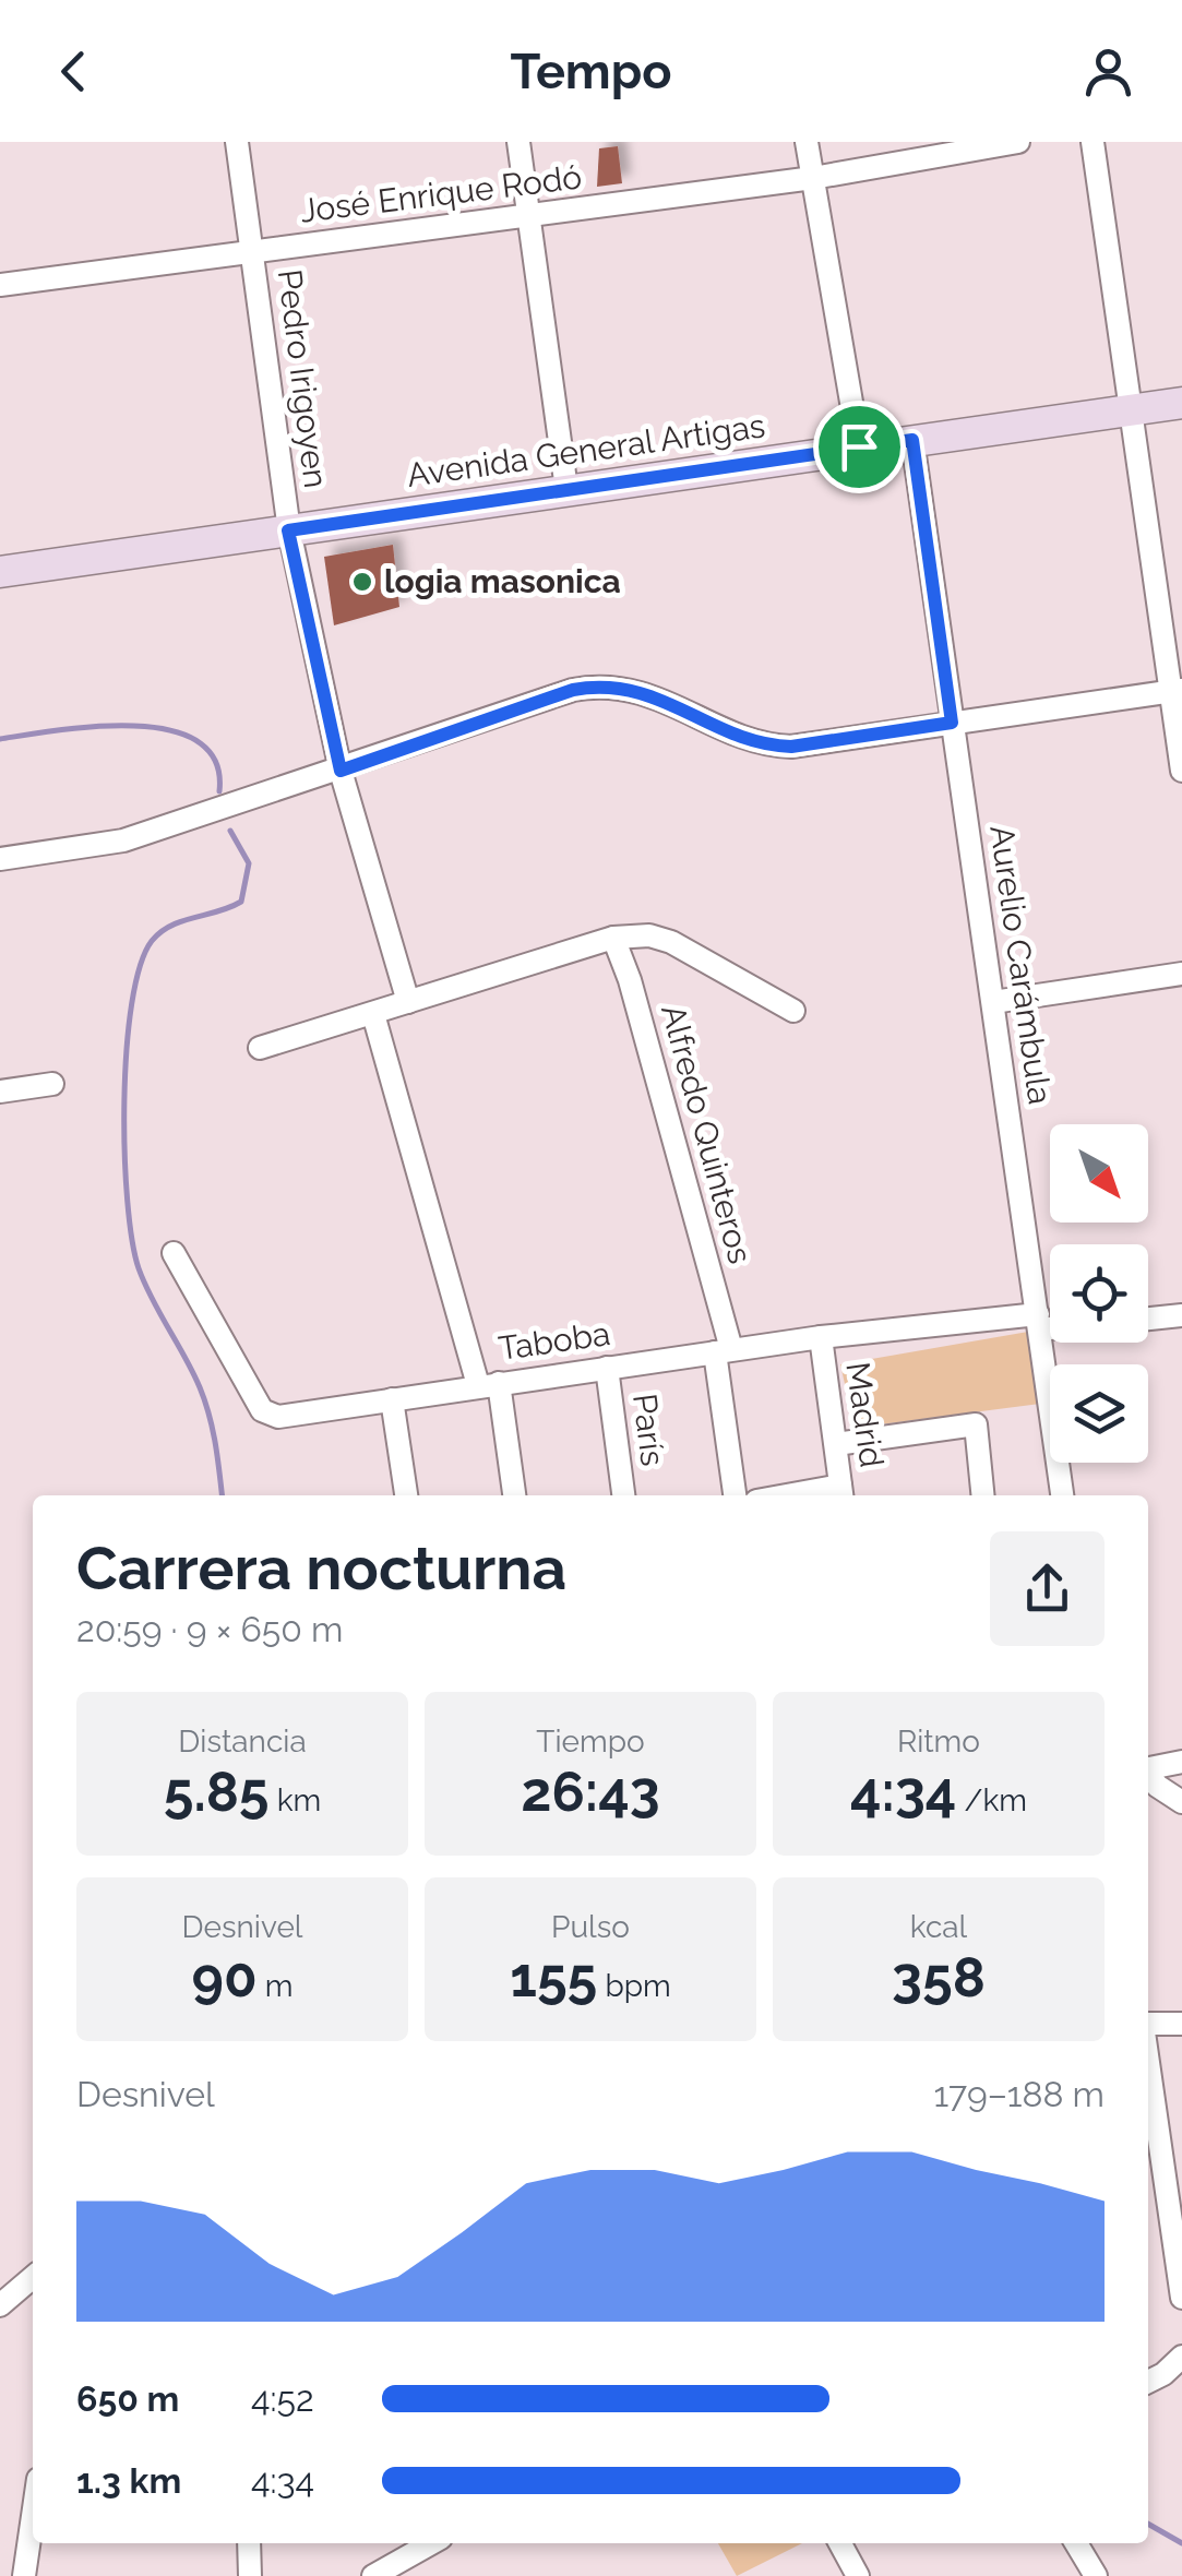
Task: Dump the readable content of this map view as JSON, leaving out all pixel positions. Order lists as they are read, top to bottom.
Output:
{
  "streets": {
    "main road": ["Avenida General Artigas"],
    "street": [
      "José Enrique Rodó",
      "Pedro Irigoyen",
      "Aurelio Carámbula",
      "Alfredo Quinteros",
      "Taboba",
      "Madrid",
      "París"
    ]
  },
  "crossings": [
    ["José Enrique Rodó", "Pedro Irigoyen"],
    ["Pedro Irigoyen", "Avenida General Artigas"],
    ["Avenida General Artigas", "Aurelio Carámbula"],
    ["Aurelio Carámbula", "Taboba"],
    ["Alfredo Quinteros", "Taboba"],
    ["Taboba", "Madrid"],
    ["Taboba", "París"]
  ],
  "places": ["logia masonica"],
  "north": "bottom right",
  "page": {
    "header": "Tempo",
    "heading": ["Carrera nocturna", "20:59 · 9 × 650 m"],
    "stats": [
      ["Distancia", "5.85 km"],
      ["Tiempo", "26:43"],
      ["Ritmo", "4:34 /km"],
      ["Desnivel", "90 m"],
      ["Pulso", "155 bpm"],
      ["kcal", "358"]
    ],
    "chart": ["Desnivel", "179–188 m"],
    "list": [
      {
        "name": "650 m",
        "note": "4:52"
      },
      {
        "name": "1.3 km",
        "note": "4:34"
      }
    ]
  }
}
